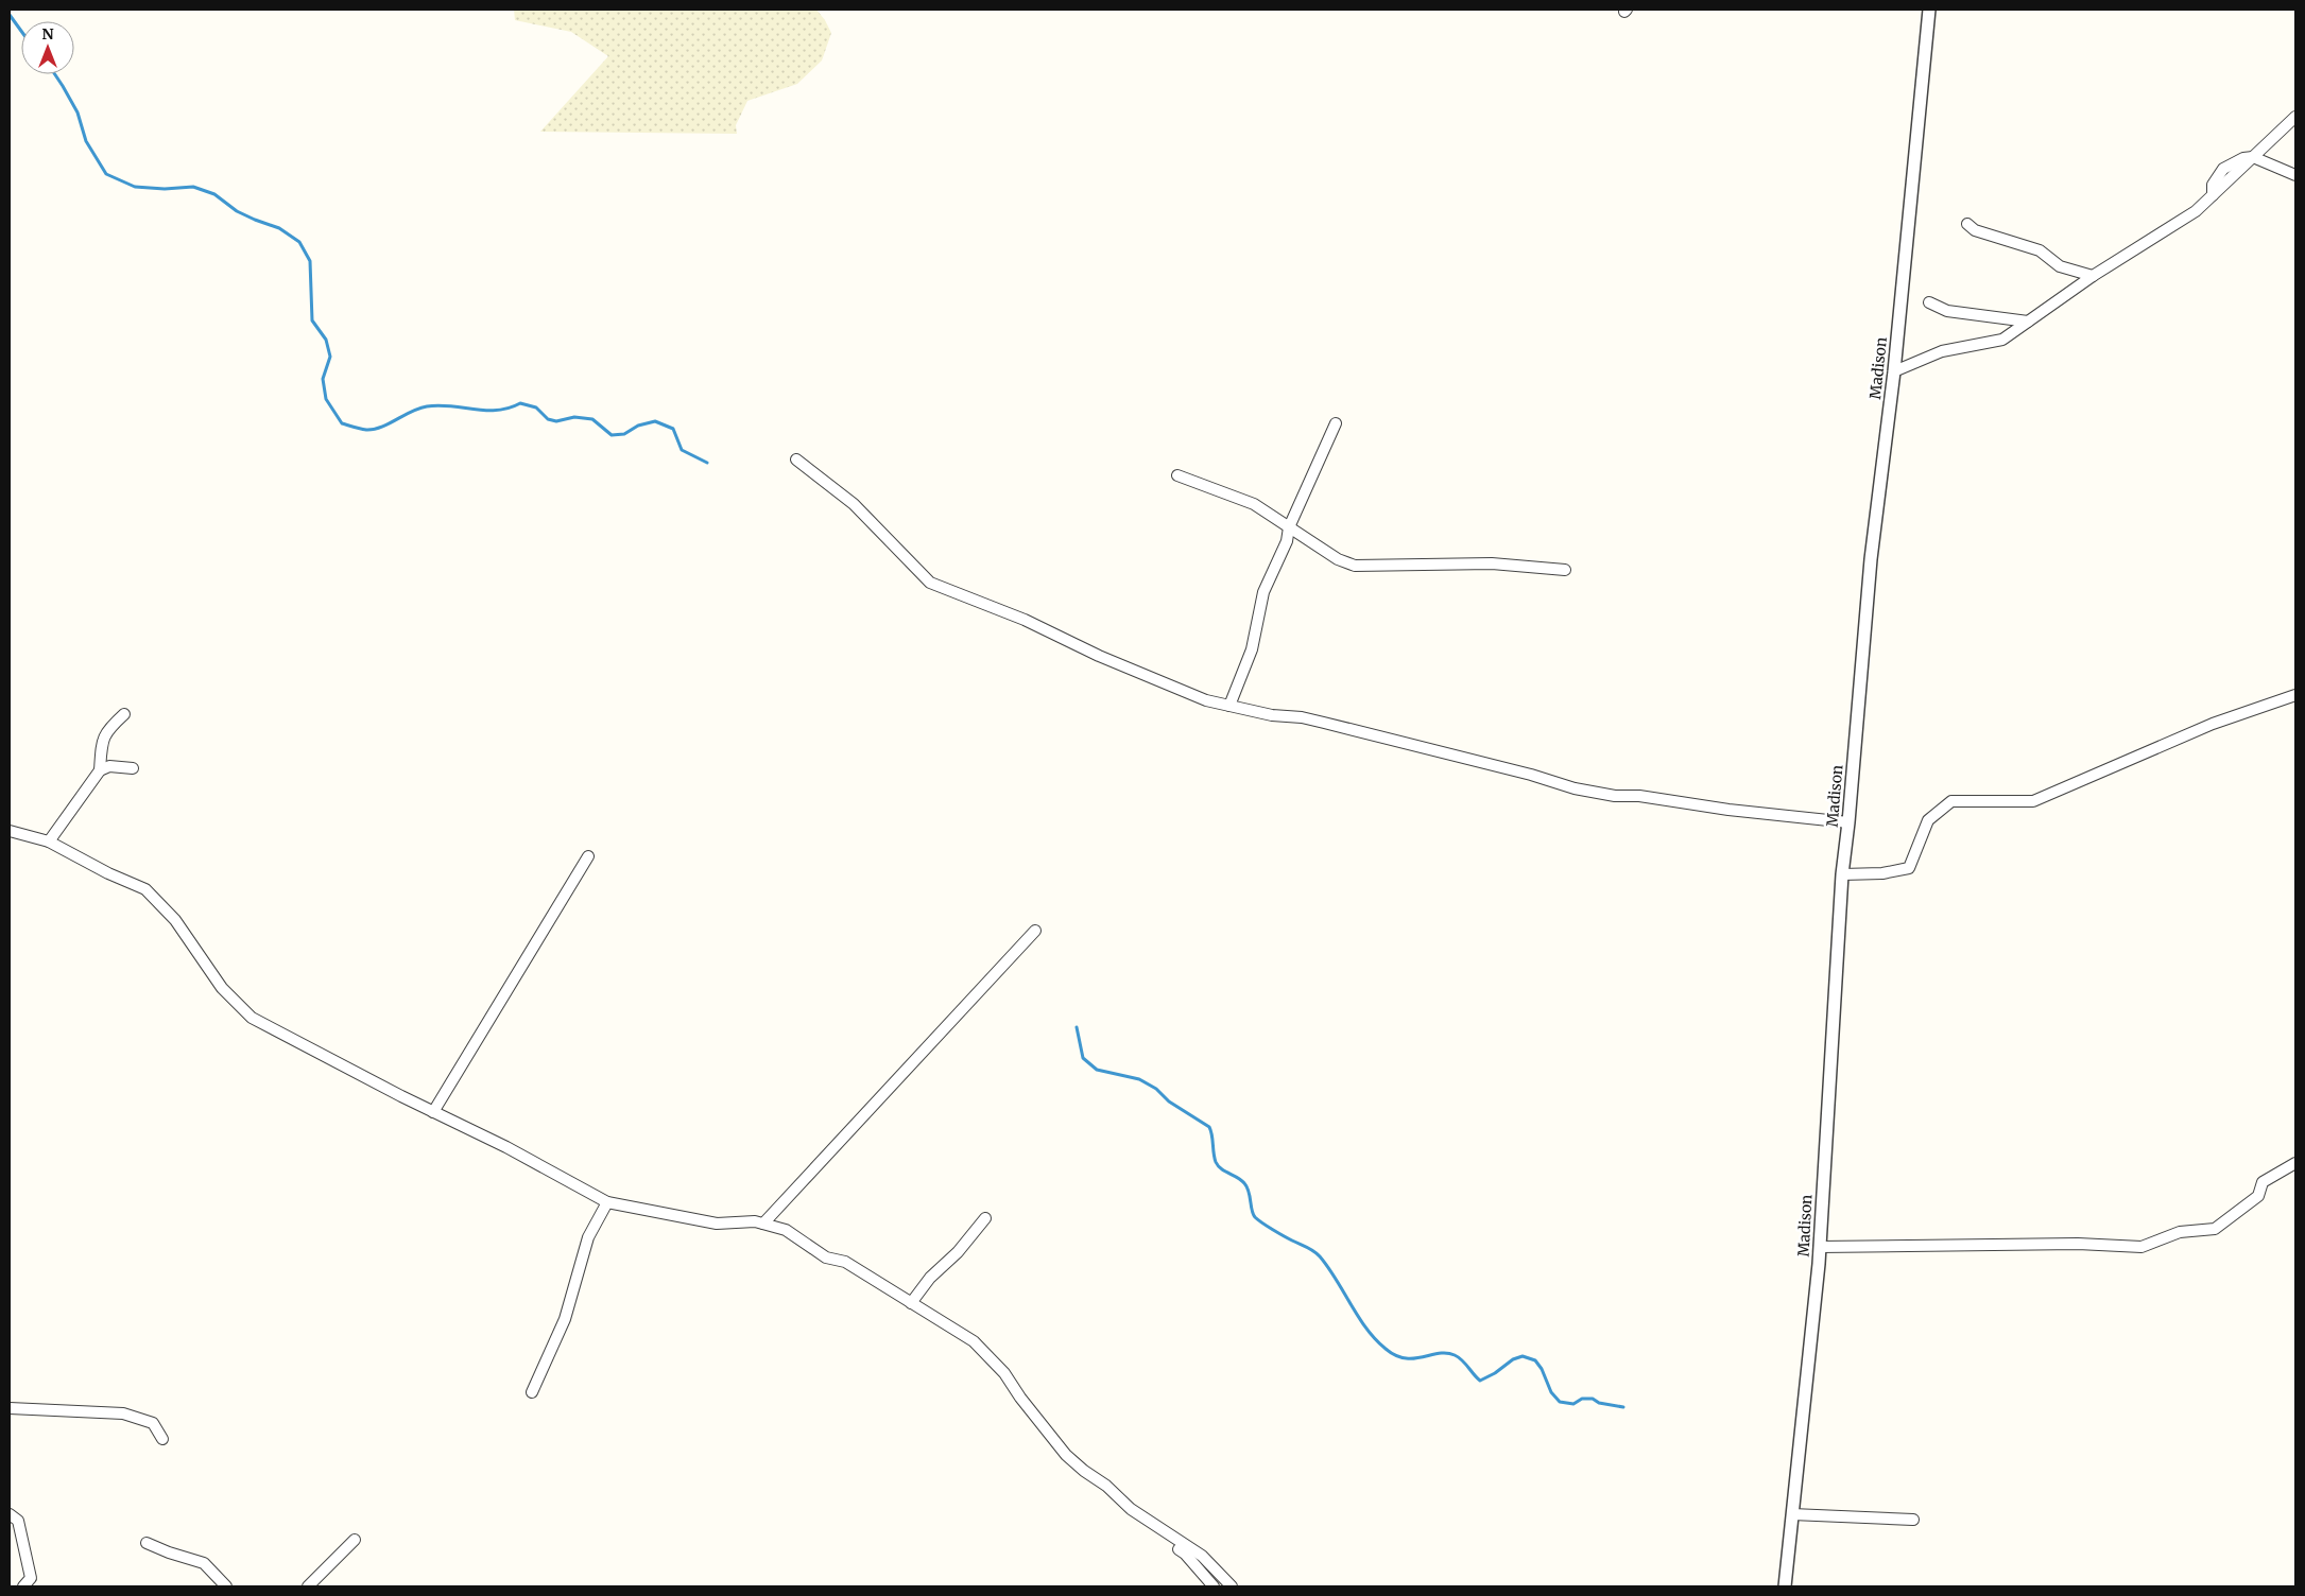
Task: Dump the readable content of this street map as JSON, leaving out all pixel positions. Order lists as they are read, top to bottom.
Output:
{
  "streets": {
    "street": ["Madison"]
  },
  "north": "top"
}
